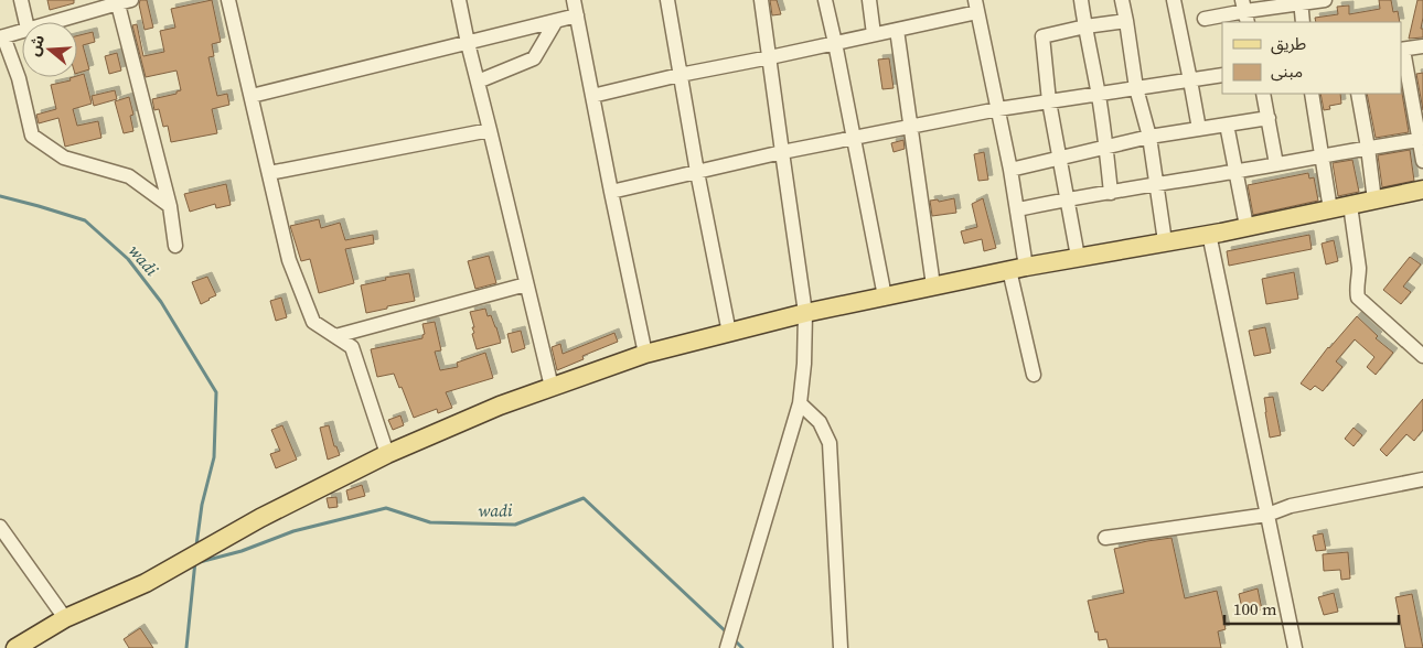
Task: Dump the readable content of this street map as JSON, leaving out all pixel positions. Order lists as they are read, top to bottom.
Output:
{
  "water": ["wadi"],
  "legend": ["طريق", "مبنى"],
  "scale_bar": "100 m",
  "north": "left"
}
